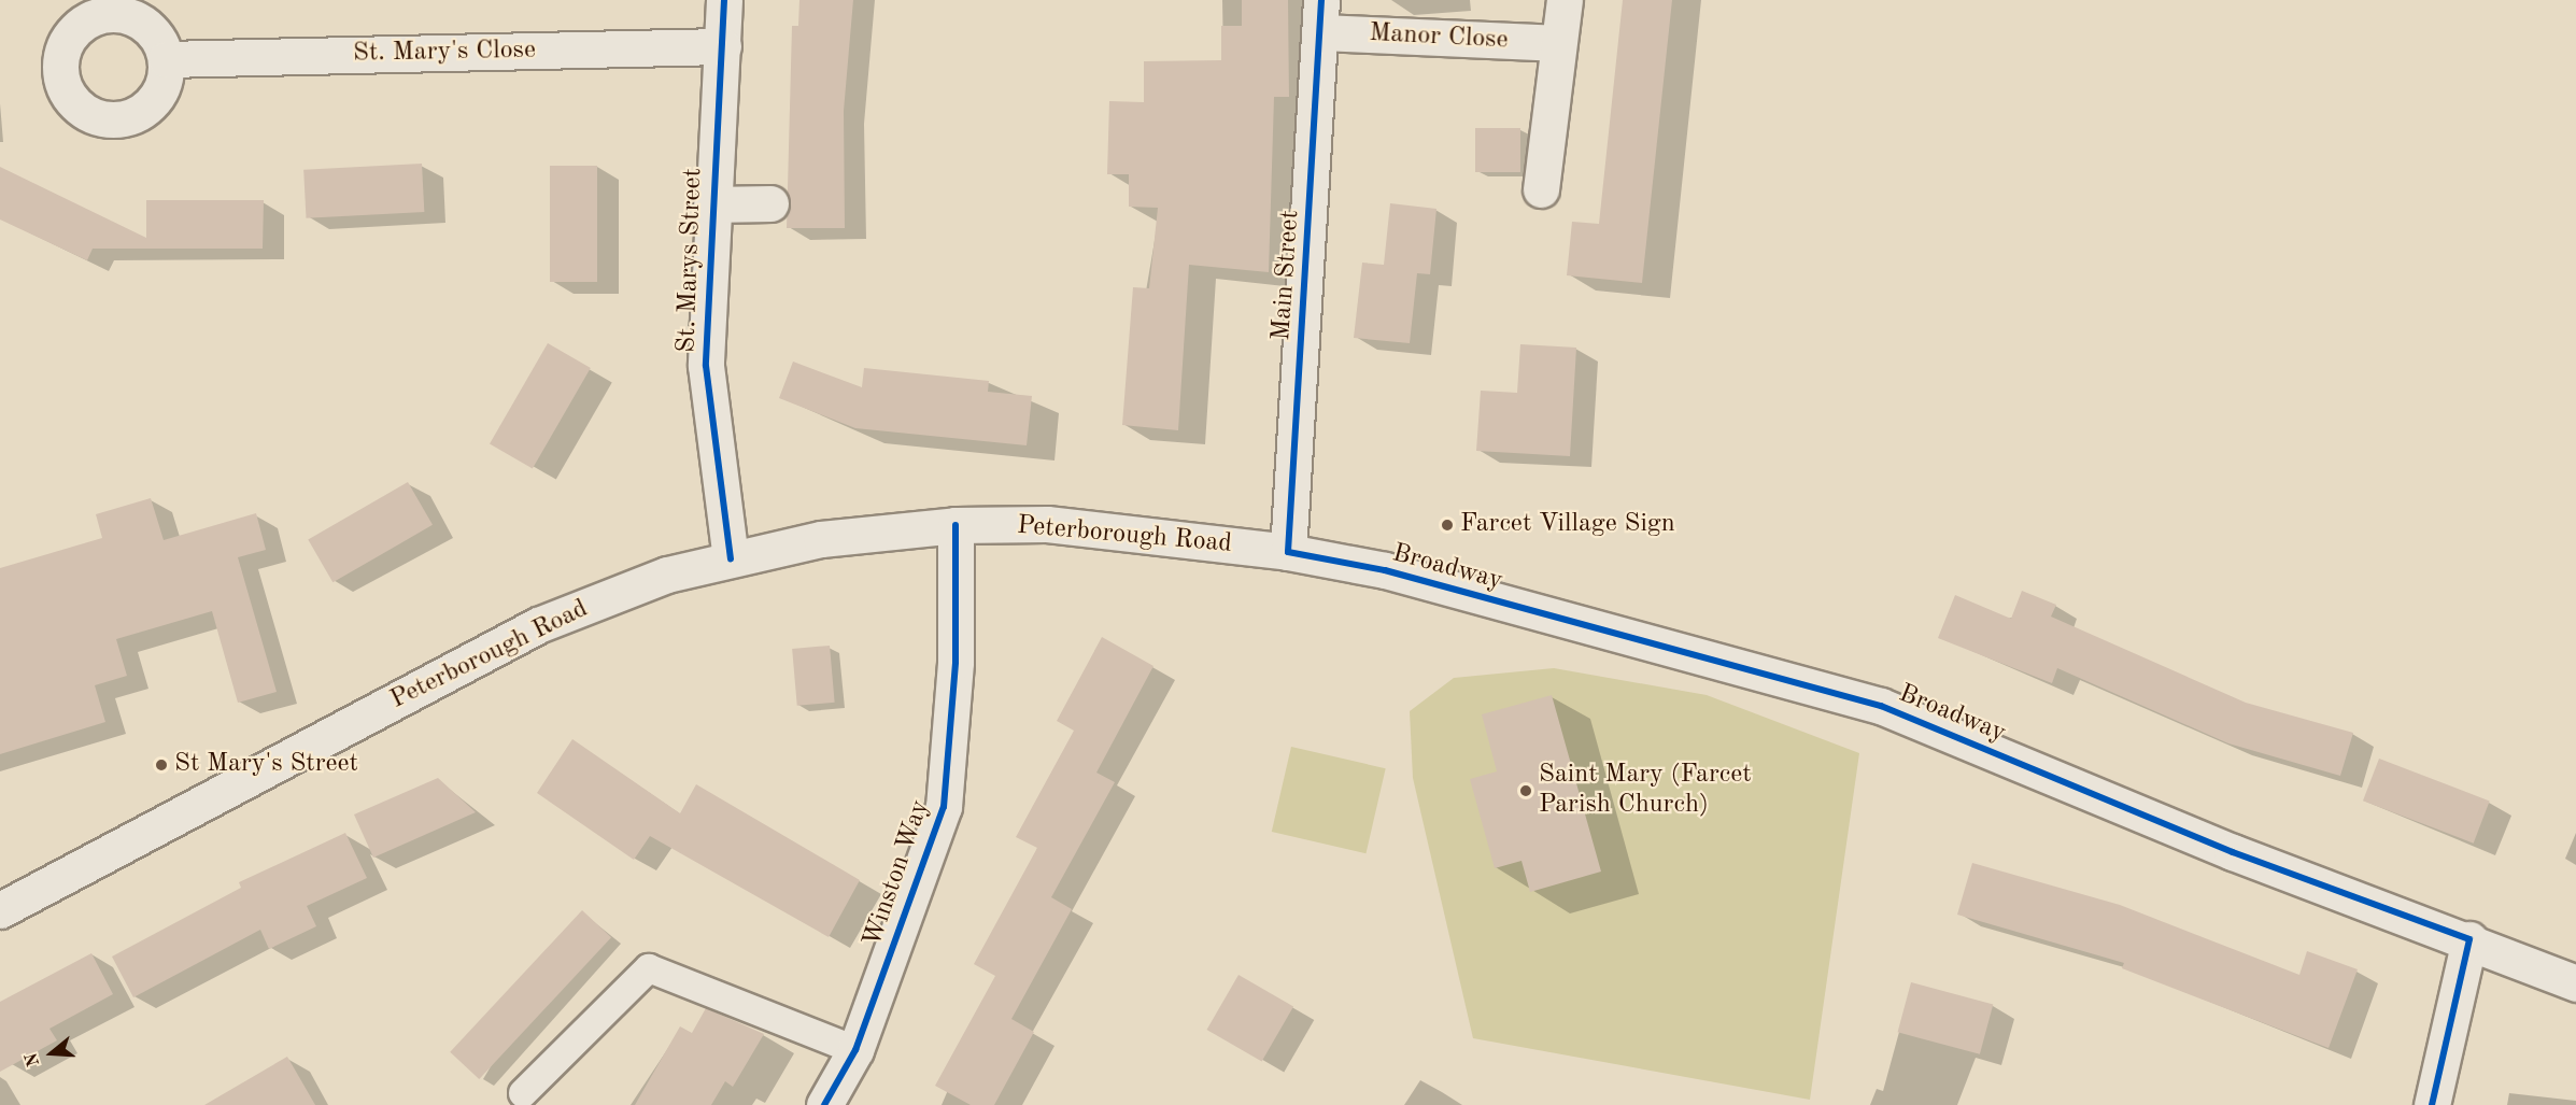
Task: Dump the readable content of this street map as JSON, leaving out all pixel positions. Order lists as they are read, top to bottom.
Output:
{
  "streets": {
    "street": [
      "Manor Close",
      "St. Mary's Close",
      "St. Marys Street",
      "Main Street",
      "Peterborough Road",
      "Broadway",
      "Winston Way"
    ]
  },
  "crossings": [
    ["Manor Close", "Main Street"],
    ["St. Mary's Close", "St. Marys Street"],
    ["St. Marys Street", "Peterborough Road"],
    ["Main Street", "Peterborough Road"],
    ["Main Street", "Broadway"],
    ["Peterborough Road", "Broadway"],
    ["Peterborough Road", "Winston Way"]
  ],
  "places": ["Farcet Village Sign", "St Mary's Street", "Saint Mary (Farcet Parish Church)"],
  "north": "left"
}
